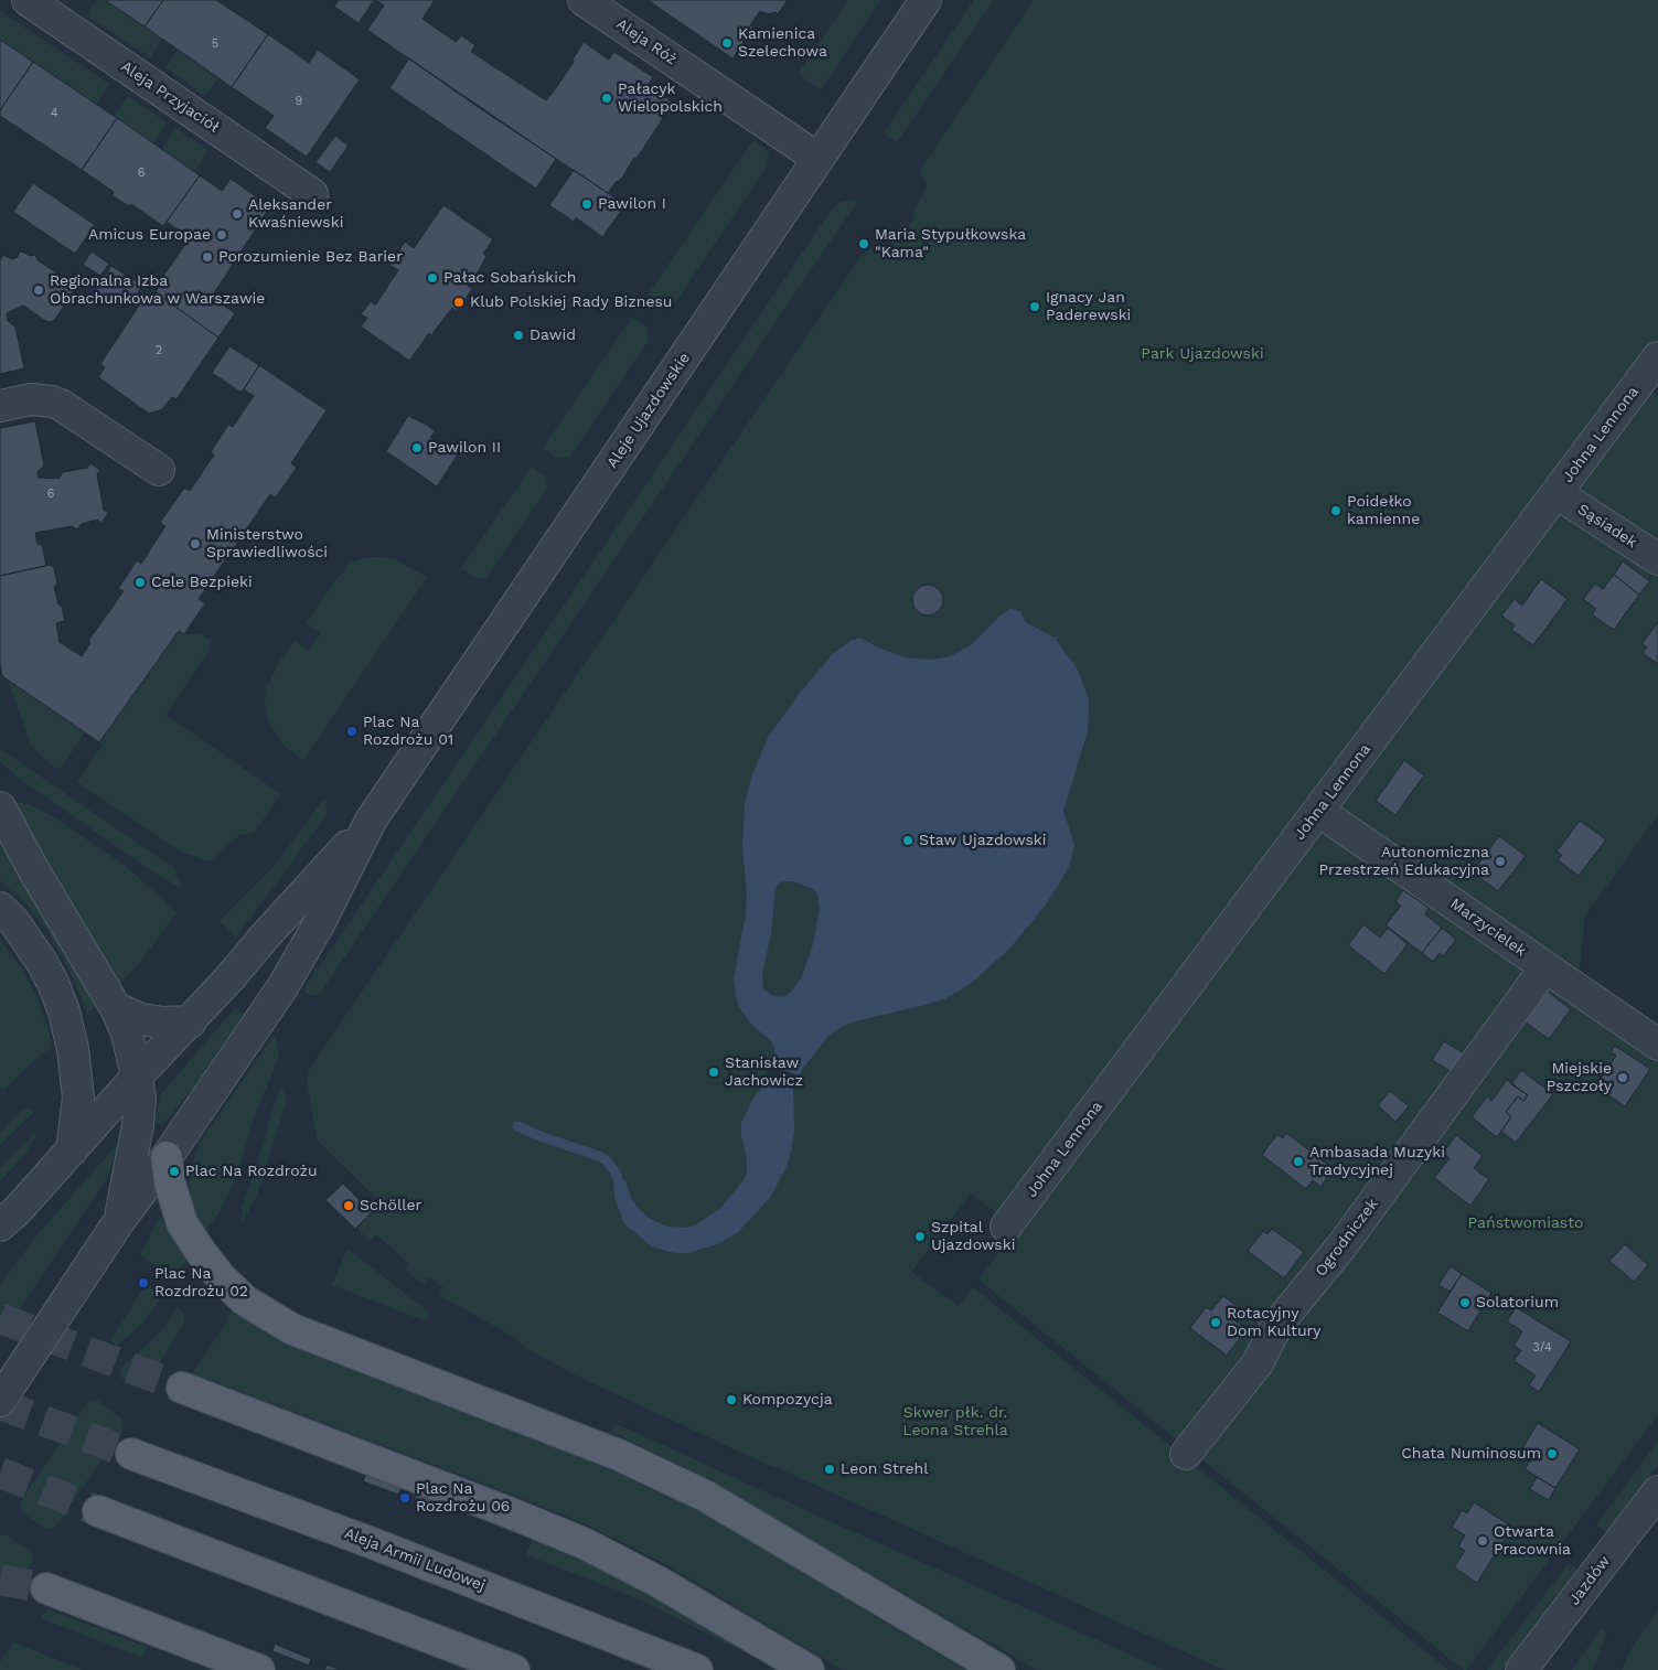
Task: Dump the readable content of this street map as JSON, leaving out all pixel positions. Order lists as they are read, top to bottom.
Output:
{
  "streets": {
    "main road": ["Aleja Armii Ludowej"],
    "street": [
      "Aleja Róż",
      "Aleja Przyjaciół",
      "Aleje Ujazdowskie",
      "Johna Lennona",
      "Sąsiadek",
      "Marzycielek",
      "Ogrodniczek",
      "Jazdów"
    ]
  },
  "crossings": [
    ["Aleja Róż", "Aleje Ujazdowskie"],
    ["Johna Lennona", "Sąsiadek"],
    ["Johna Lennona", "Marzycielek"],
    ["Marzycielek", "Ogrodniczek"]
  ],
  "parks": ["Park Ujazdowski", "Państwomiasto", "Skwer płk. dr. Leona Strehla"],
  "places": [
    "Kamienica Szelechowa",
    "Pałacyk Wielopolskich",
    "Pawilon I",
    "Aleksander Kwaśniewski",
    "Amicus Europae",
    "Maria Stypułkowska \"Kama\"",
    "Porozumienie Bez Barier",
    "Pałac Sobańskich",
    "Regionalna Izba Obrachunkowa w Warszawie",
    "Klub Polskiej Rady Biznesu",
    "Ignacy Jan Paderewski",
    "Dawid",
    "Pawilon II",
    "Poidełko kamienne",
    "Ministerstwo Sprawiedliwości",
    "Cele Bezpieki",
    "Plac Na Rozdrożu 01",
    "Staw Ujazdowski",
    "Autonomiczna Przestrzeń Edukacyjna",
    "Stanisław Jachowicz",
    "Miejskie Pszczoły",
    "Ambasada Muzyki Tradycyjnej",
    "Plac Na Rozdrożu",
    "Schöller",
    "Szpital Ujazdowski",
    "Plac Na Rozdrożu 02",
    "Solatorium",
    "Rotacyjny Dom Kultury",
    "Kompozycja",
    "Chata Numinosum",
    "Leon Strehl",
    "Plac Na Rozdrożu 06",
    "Otwarta Pracownia"
  ],
  "house_numbers": [
    "5",
    "9",
    "4",
    "6",
    "2",
    "6",
    "3/4"
  ]
}
